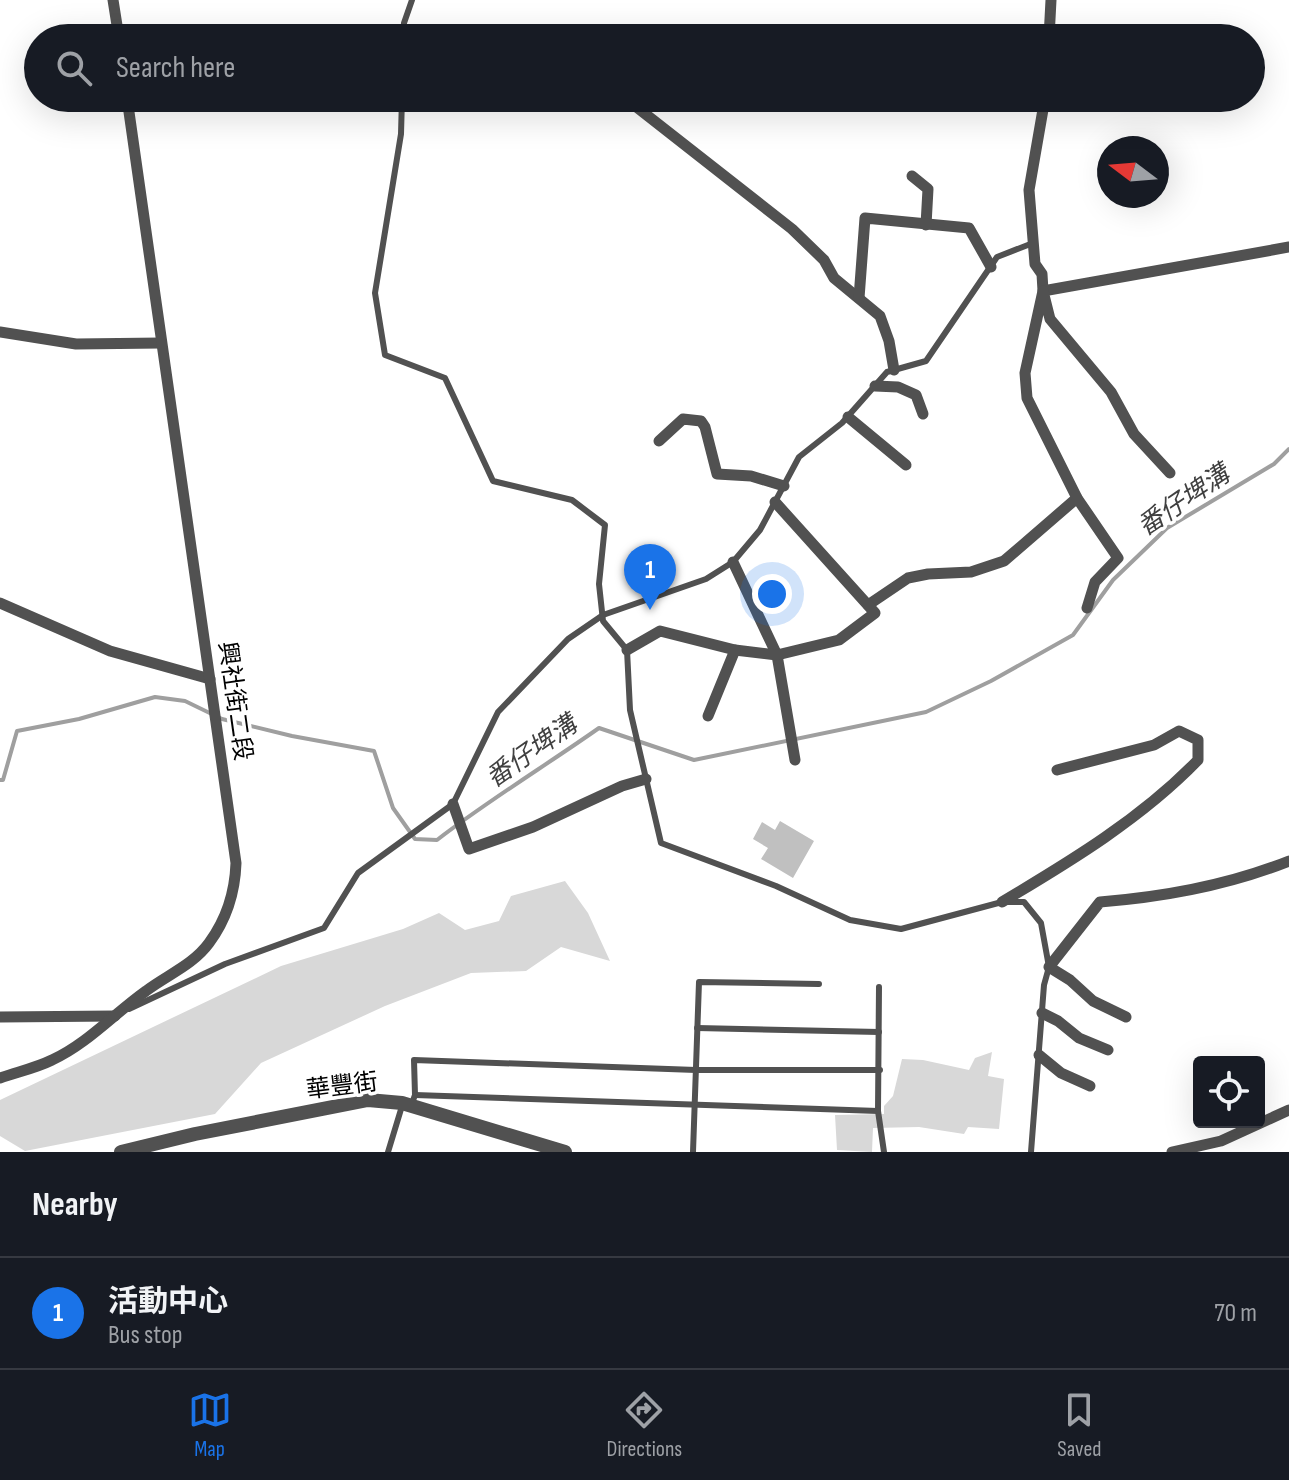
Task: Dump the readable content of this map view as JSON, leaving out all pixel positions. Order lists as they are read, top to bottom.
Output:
{
  "streets": {
    "street": ["興社街二段", "華豐街"]
  },
  "water": ["番仔埤溝"],
  "north": "left",
  "page": {
    "search": "Search here",
    "pins": "1",
    "heading": "Nearby",
    "list": [
      {
        "mark": "1",
        "name": "活動中心",
        "note": "Bus stop",
        "value": "70 m"
      }
    ],
    "nav": ["Map", "Directions", "Saved"]
  }
}
